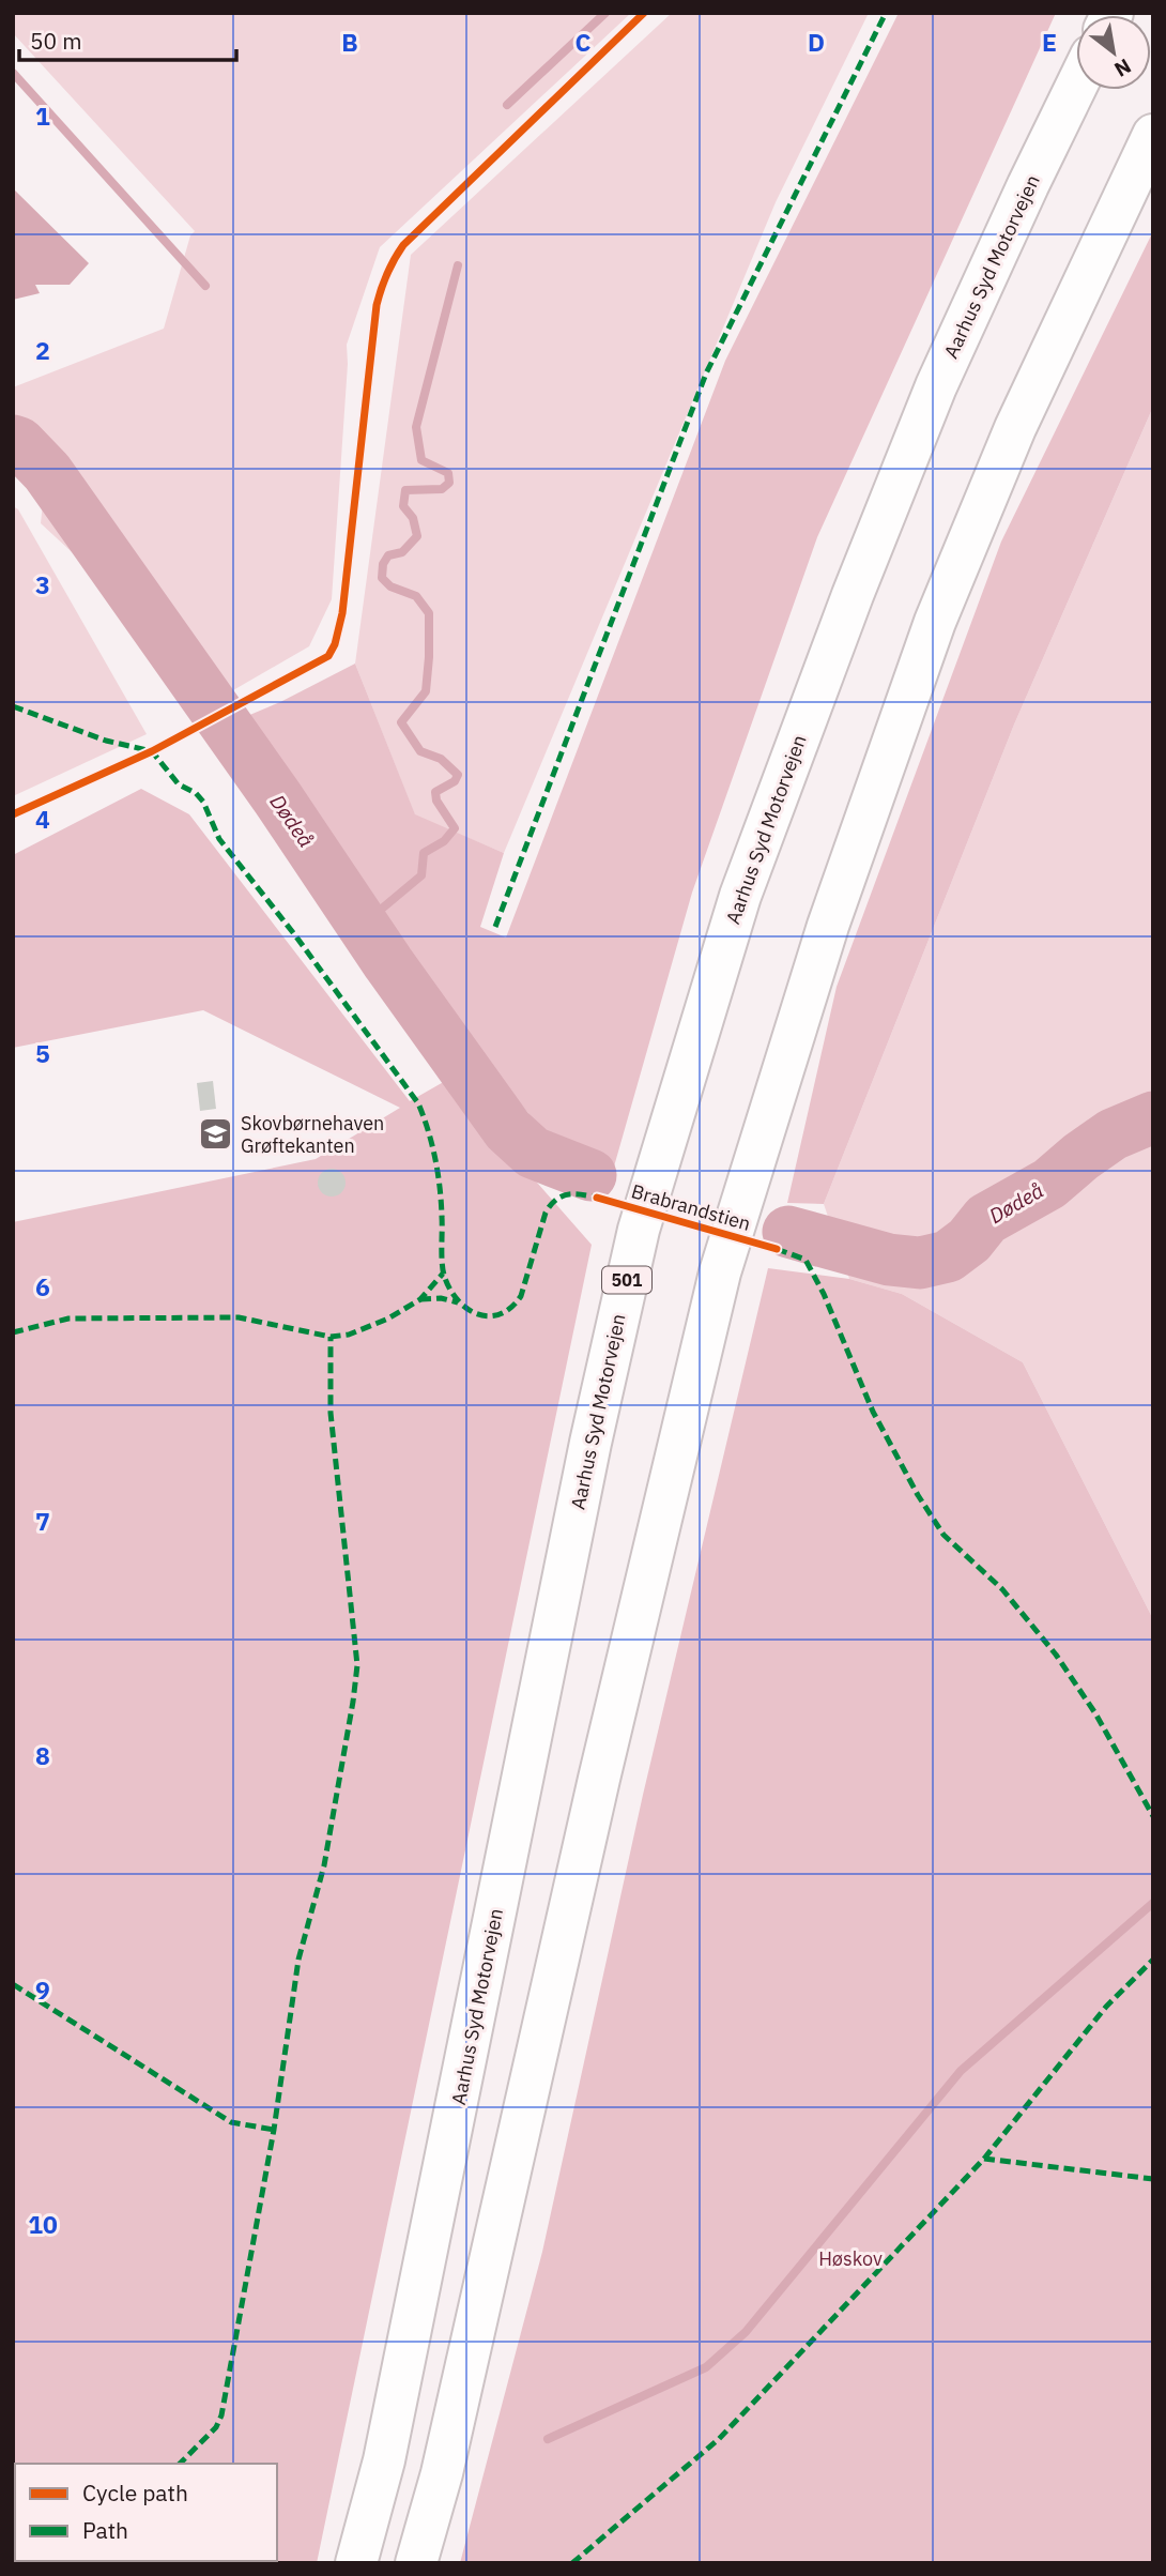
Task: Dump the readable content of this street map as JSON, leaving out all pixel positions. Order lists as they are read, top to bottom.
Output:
{
  "streets": {
    "highway": ["Aarhus Syd Motorvejen", "501"],
    "cycle path": ["Brabrandstien"]
  },
  "water": ["Dødeå"],
  "parks": ["Høskov"],
  "places": {
    "school or university": ["Skovbørnehaven Grøftekanten"]
  },
  "legend": ["Cycle path", "Path"],
  "scale_bar": "50 m",
  "north": "bottom right",
  "grid": {
    "columns": [
      "B",
      "C",
      "D",
      "E"
    ],
    "rows": [
      "1",
      "2",
      "3",
      "4",
      "5",
      "6",
      "7",
      "8",
      "9",
      "10"
    ]
  }
}
